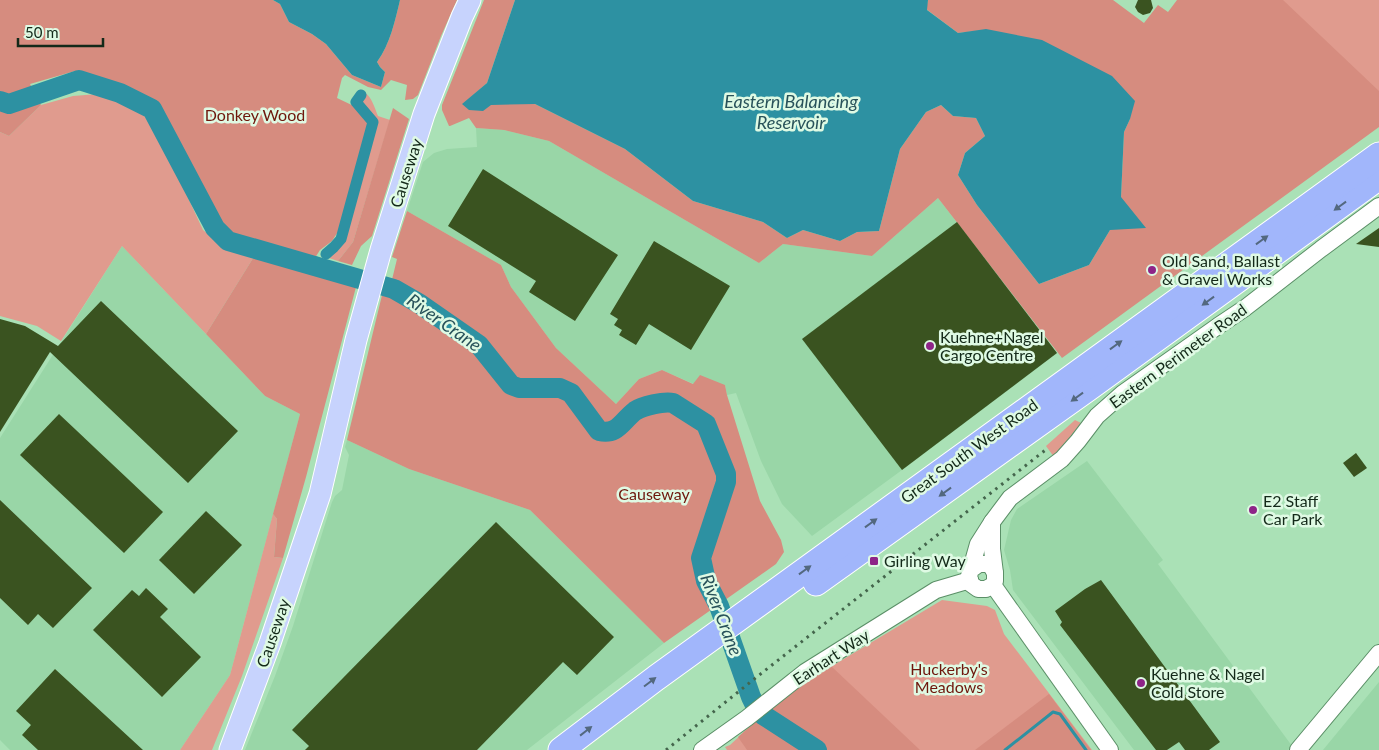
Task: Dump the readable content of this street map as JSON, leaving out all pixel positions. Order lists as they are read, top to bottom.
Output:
{
  "streets": {
    "highway": ["Great South West Road"],
    "main road": ["Causeway"],
    "street": ["Eastern Perimeter Road", "Earhart Way"]
  },
  "crossings": [
    ["Eastern Perimeter Road", "Earhart Way"]
  ],
  "water": ["Eastern Balancing Reservoir", "River Crane"],
  "parks": ["Donkey Wood", "Causeway", "Huckerby's Meadows"],
  "places": {
    "other": [
      "Old Sand, Ballast & Gravel Works",
      "Kuehne+Nagel Cargo Centre",
      "E2 Staff Car Park",
      "Kuehne & Nagel Cold Store"
    ],
    "transit": ["Girling Way"]
  },
  "scale_bar": "50 m"
}
